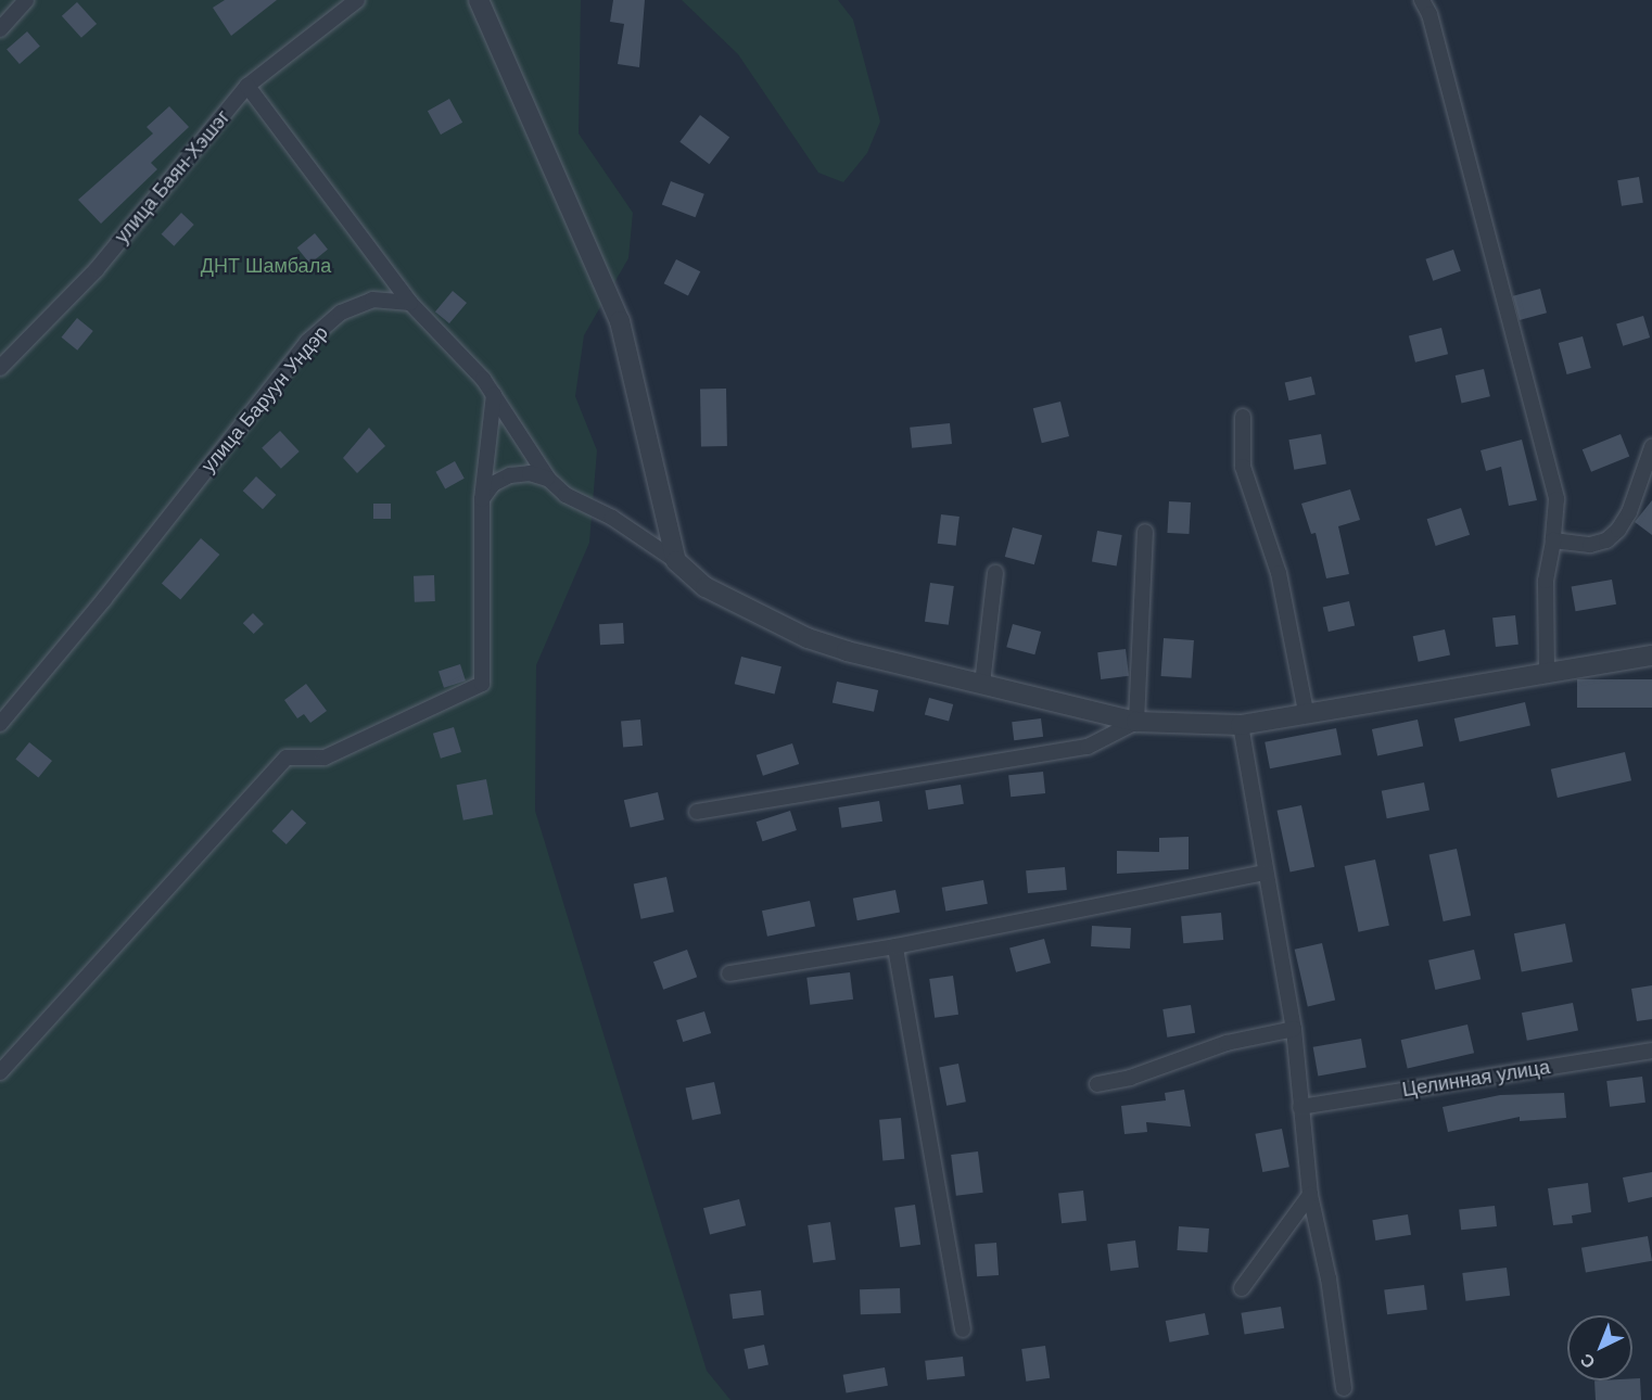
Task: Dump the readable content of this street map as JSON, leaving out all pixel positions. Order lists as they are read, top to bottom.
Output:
{
  "streets": {
    "street": ["улица Баян-Хэшэг", "улица Баруун Ундэр", "Целинная улица"]
  },
  "parks": ["ДНТ Шамбала"],
  "north": "bottom left"
}
